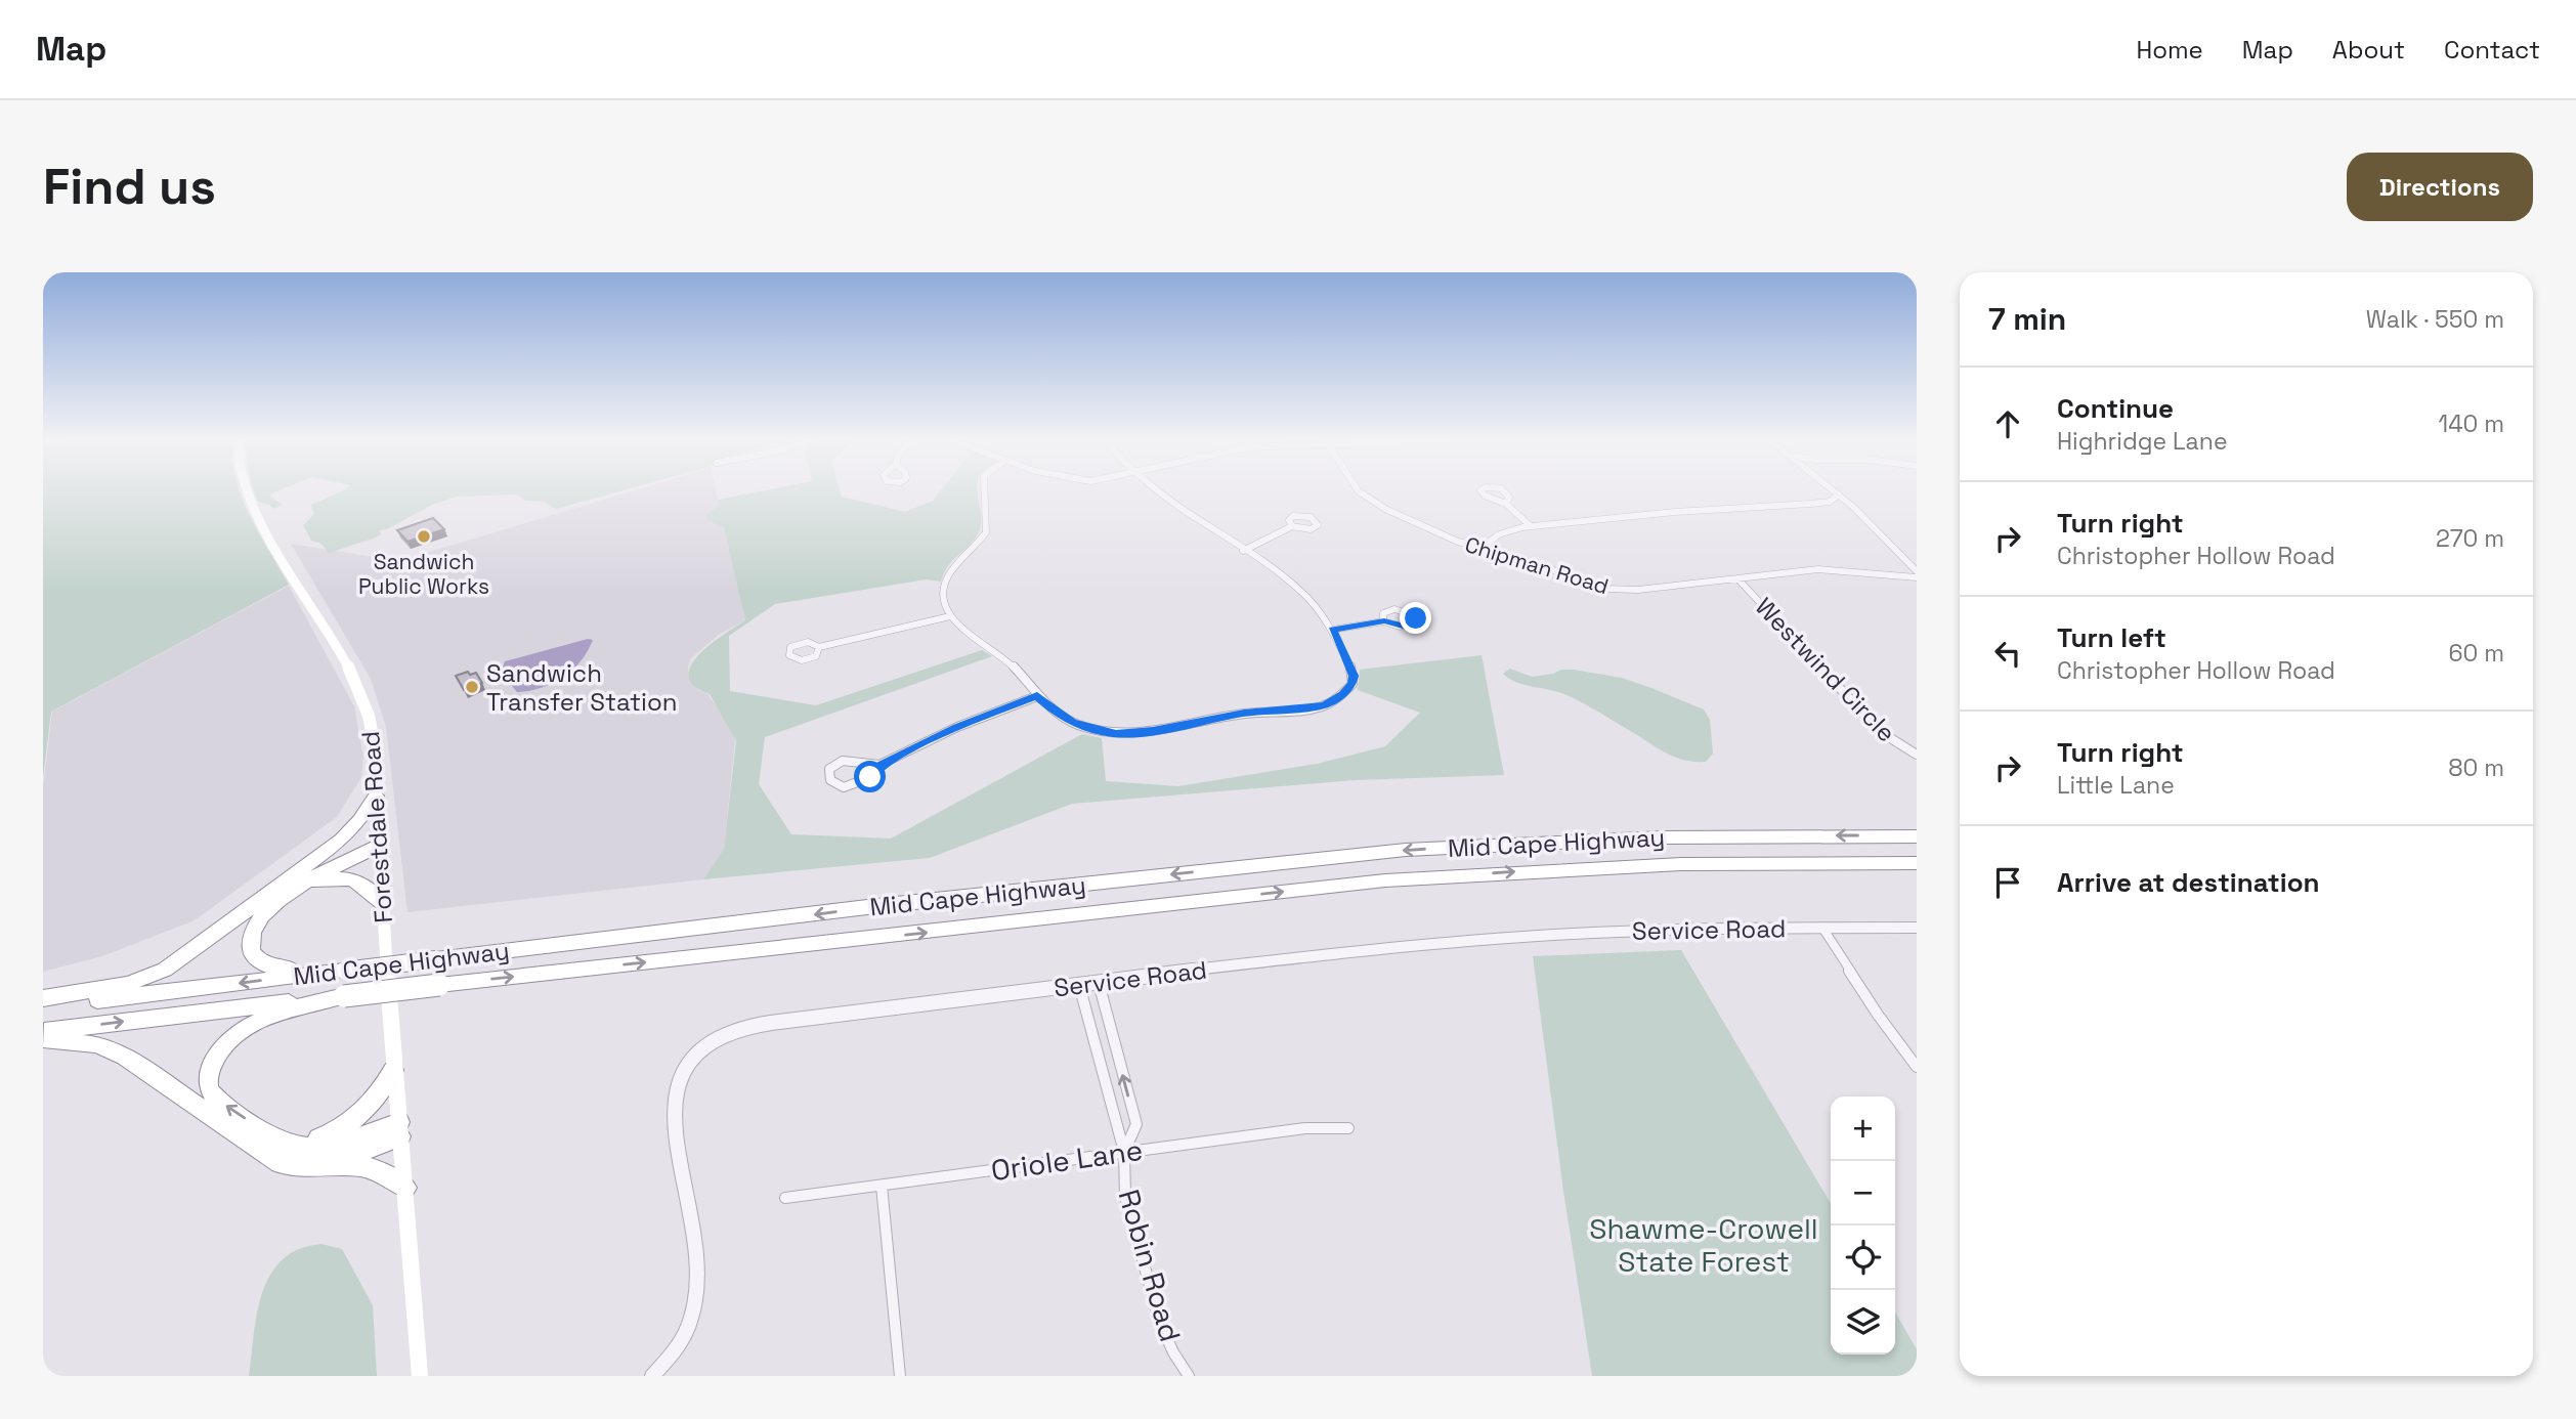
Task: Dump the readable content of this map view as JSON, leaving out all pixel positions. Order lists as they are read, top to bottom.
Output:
{
  "streets": {
    "highway": ["Mid Cape Highway"],
    "main road": ["Forestdale Road"],
    "street": [
      "Chipman Road",
      "Westwind Circle",
      "Service Road",
      "Oriole Lane",
      "Robin Road"
    ]
  },
  "crossings": [
    ["Chipman Road", "Westwind Circle"],
    ["Service Road", "Robin Road"],
    ["Oriole Lane", "Robin Road"]
  ],
  "parks": ["Shawme-Crowell State Forest"],
  "places": ["Sandwich Public Works", "Sandwich Transfer Station"],
  "page": {
    "header": "Map",
    "nav": [
      "Home",
      "Map",
      "About",
      "Contact"
    ],
    "buttons": "Directions",
    "title": "Find us",
    "heading": ["7 min", "Walk · 550 m"],
    "list": [
      ["Continue", "Highridge Lane", "140 m"],
      ["Turn right", "Christopher Hollow Road", "270 m"],
      ["Turn left", "Christopher Hollow Road", "60 m"],
      ["Turn right", "Little Lane", "80 m"],
      "Arrive at destination"
    ],
    "map_buttons": ["+", "−"]
  }
}
